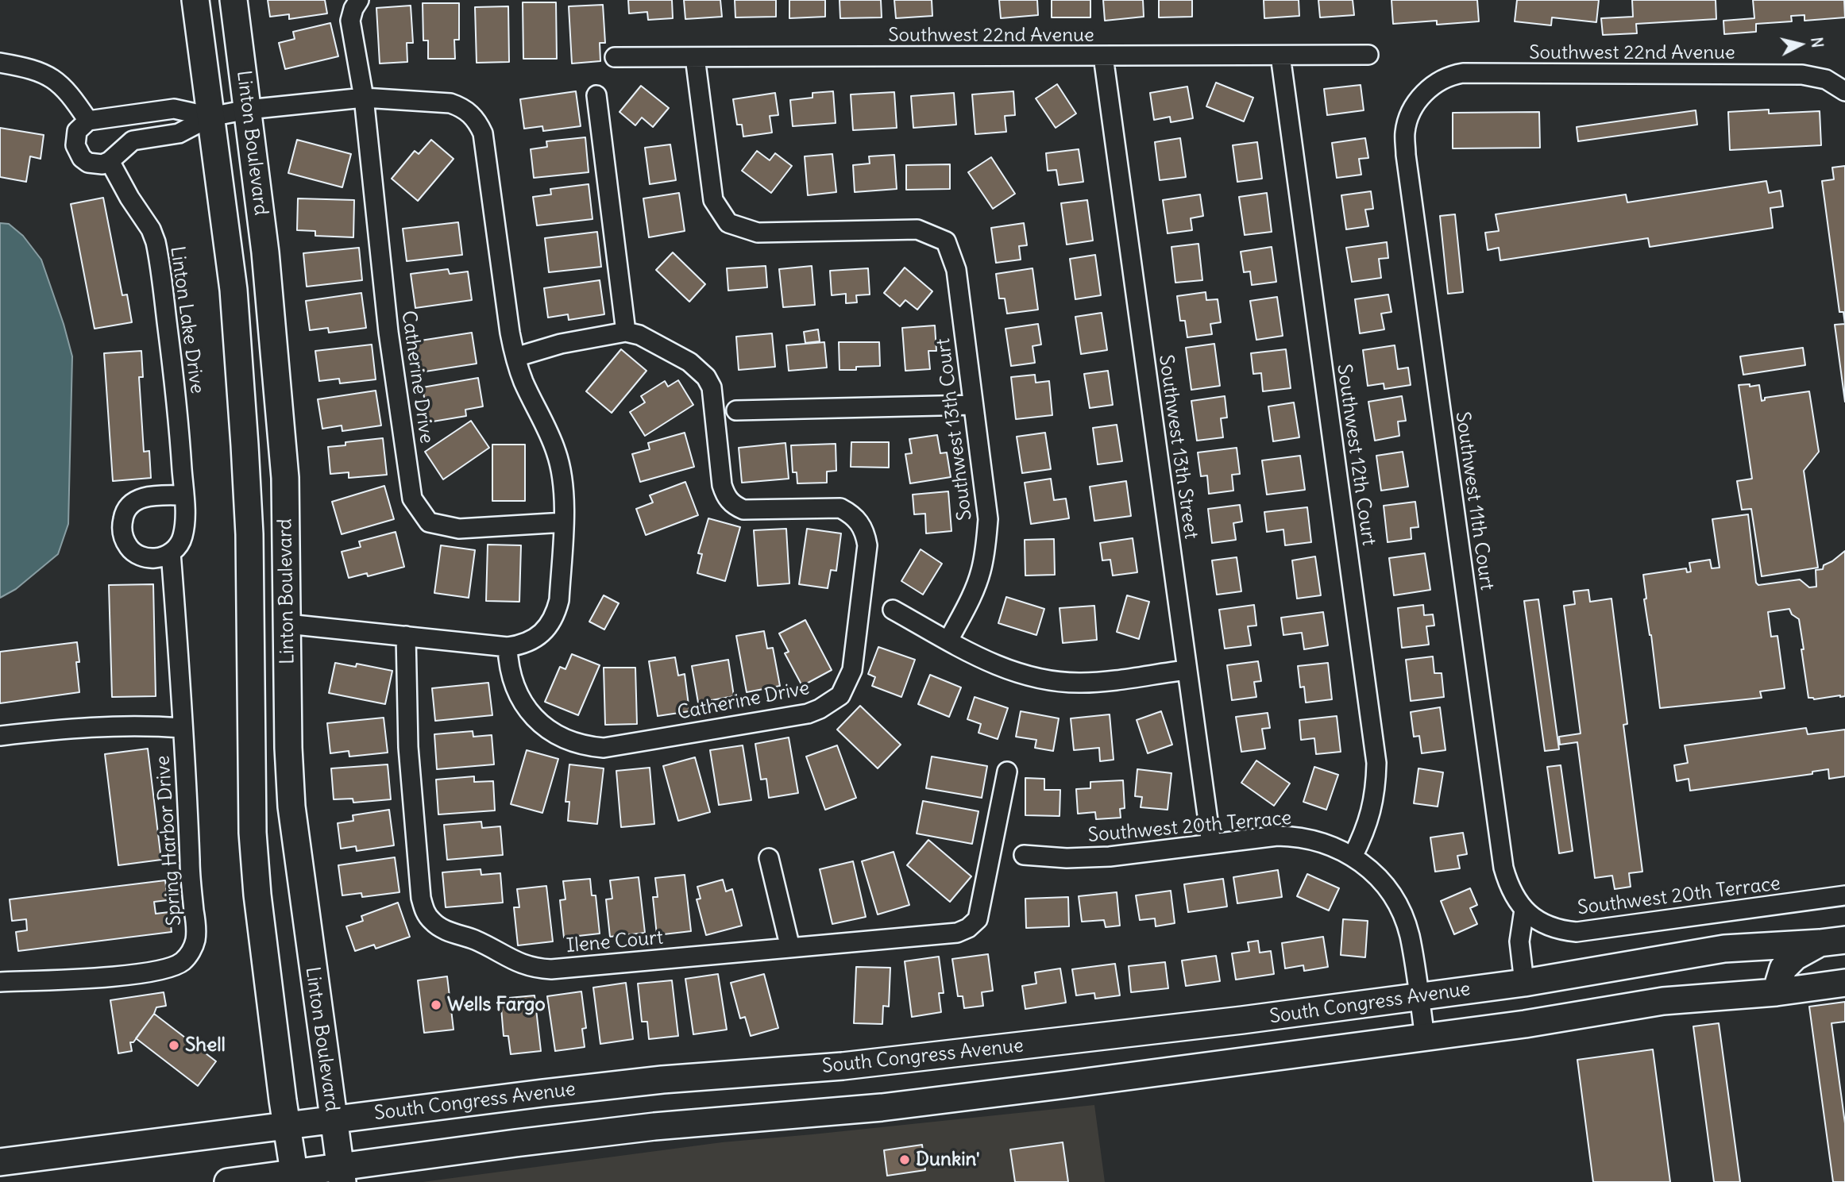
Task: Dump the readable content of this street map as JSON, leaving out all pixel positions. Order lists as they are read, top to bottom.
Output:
{
  "streets": {
    "main road": ["Linton Boulevard", "South Congress Avenue"],
    "street": [
      "Southwest 22nd Avenue",
      "Linton Lake Drive",
      "Catherine Drive",
      "Southwest 13th Court",
      "Southwest 13th Street",
      "Southwest 12th Court",
      "Southwest 11th Court",
      "Southwest 20th Terrace",
      "Spring Harbor Drive",
      "Ilene Court"
    ]
  },
  "crossings": [
    ["Southwest 22nd Avenue", "Southwest 13th Court"],
    ["Southwest 22nd Avenue", "Southwest 13th Street"],
    ["Southwest 22nd Avenue", "Southwest 12th Court"],
    ["Southwest 22nd Avenue", "Southwest 11th Court"],
    ["Linton Boulevard", "South Congress Avenue"],
    ["Linton Lake Drive", "Spring Harbor Drive"],
    ["Southwest 13th Street", "Southwest 20th Terrace"],
    ["Southwest 12th Court", "Southwest 20th Terrace"],
    ["Southwest 11th Court", "Southwest 20th Terrace"],
    ["Southwest 20th Terrace", "South Congress Avenue"]
  ],
  "places": ["Wells Fargo", "Shell", "Dunkin'"],
  "north": "right"
}
